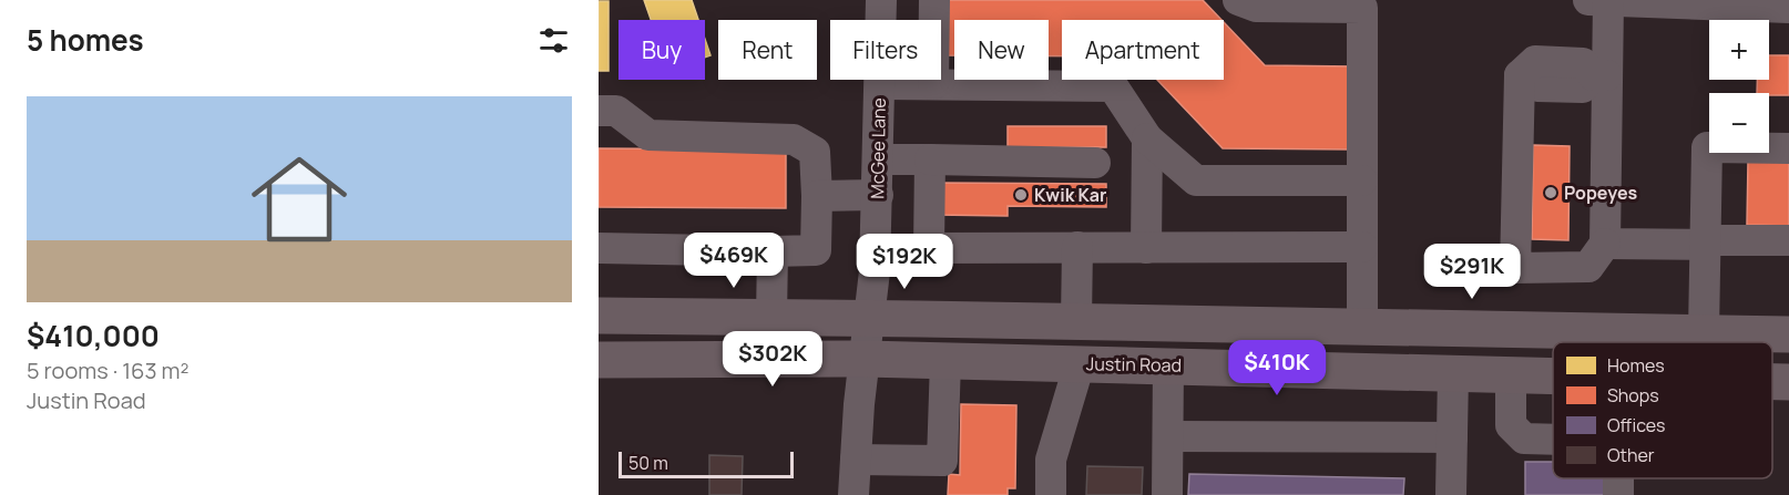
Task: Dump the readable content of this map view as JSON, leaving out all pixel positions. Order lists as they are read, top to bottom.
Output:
{
  "streets": {
    "main road": ["Justin Road"],
    "street": ["McGee Lane"]
  },
  "crossings": [
    ["McGee Lane", "Justin Road"]
  ],
  "places": ["Popeyes", "Kwik Kar"],
  "legend": [
    "Homes",
    "Shops",
    "Offices",
    "Other"
  ],
  "scale_bar": "50 m",
  "page": {
    "heading": "5 homes",
    "map_buttons": ["+", "−"],
    "chip": [
      "Buy",
      "Rent",
      "Filters",
      "New",
      "Apartment"
    ],
    "list": [
      {
        "name": "$410,000",
        "note": "5 rooms · 163 m² · Justin Road"
      }
    ],
    "price": [
      "$469K",
      "$192K",
      "$291K",
      "$302K",
      "$410K"
    ],
    "scale": "50 m"
  }
}
